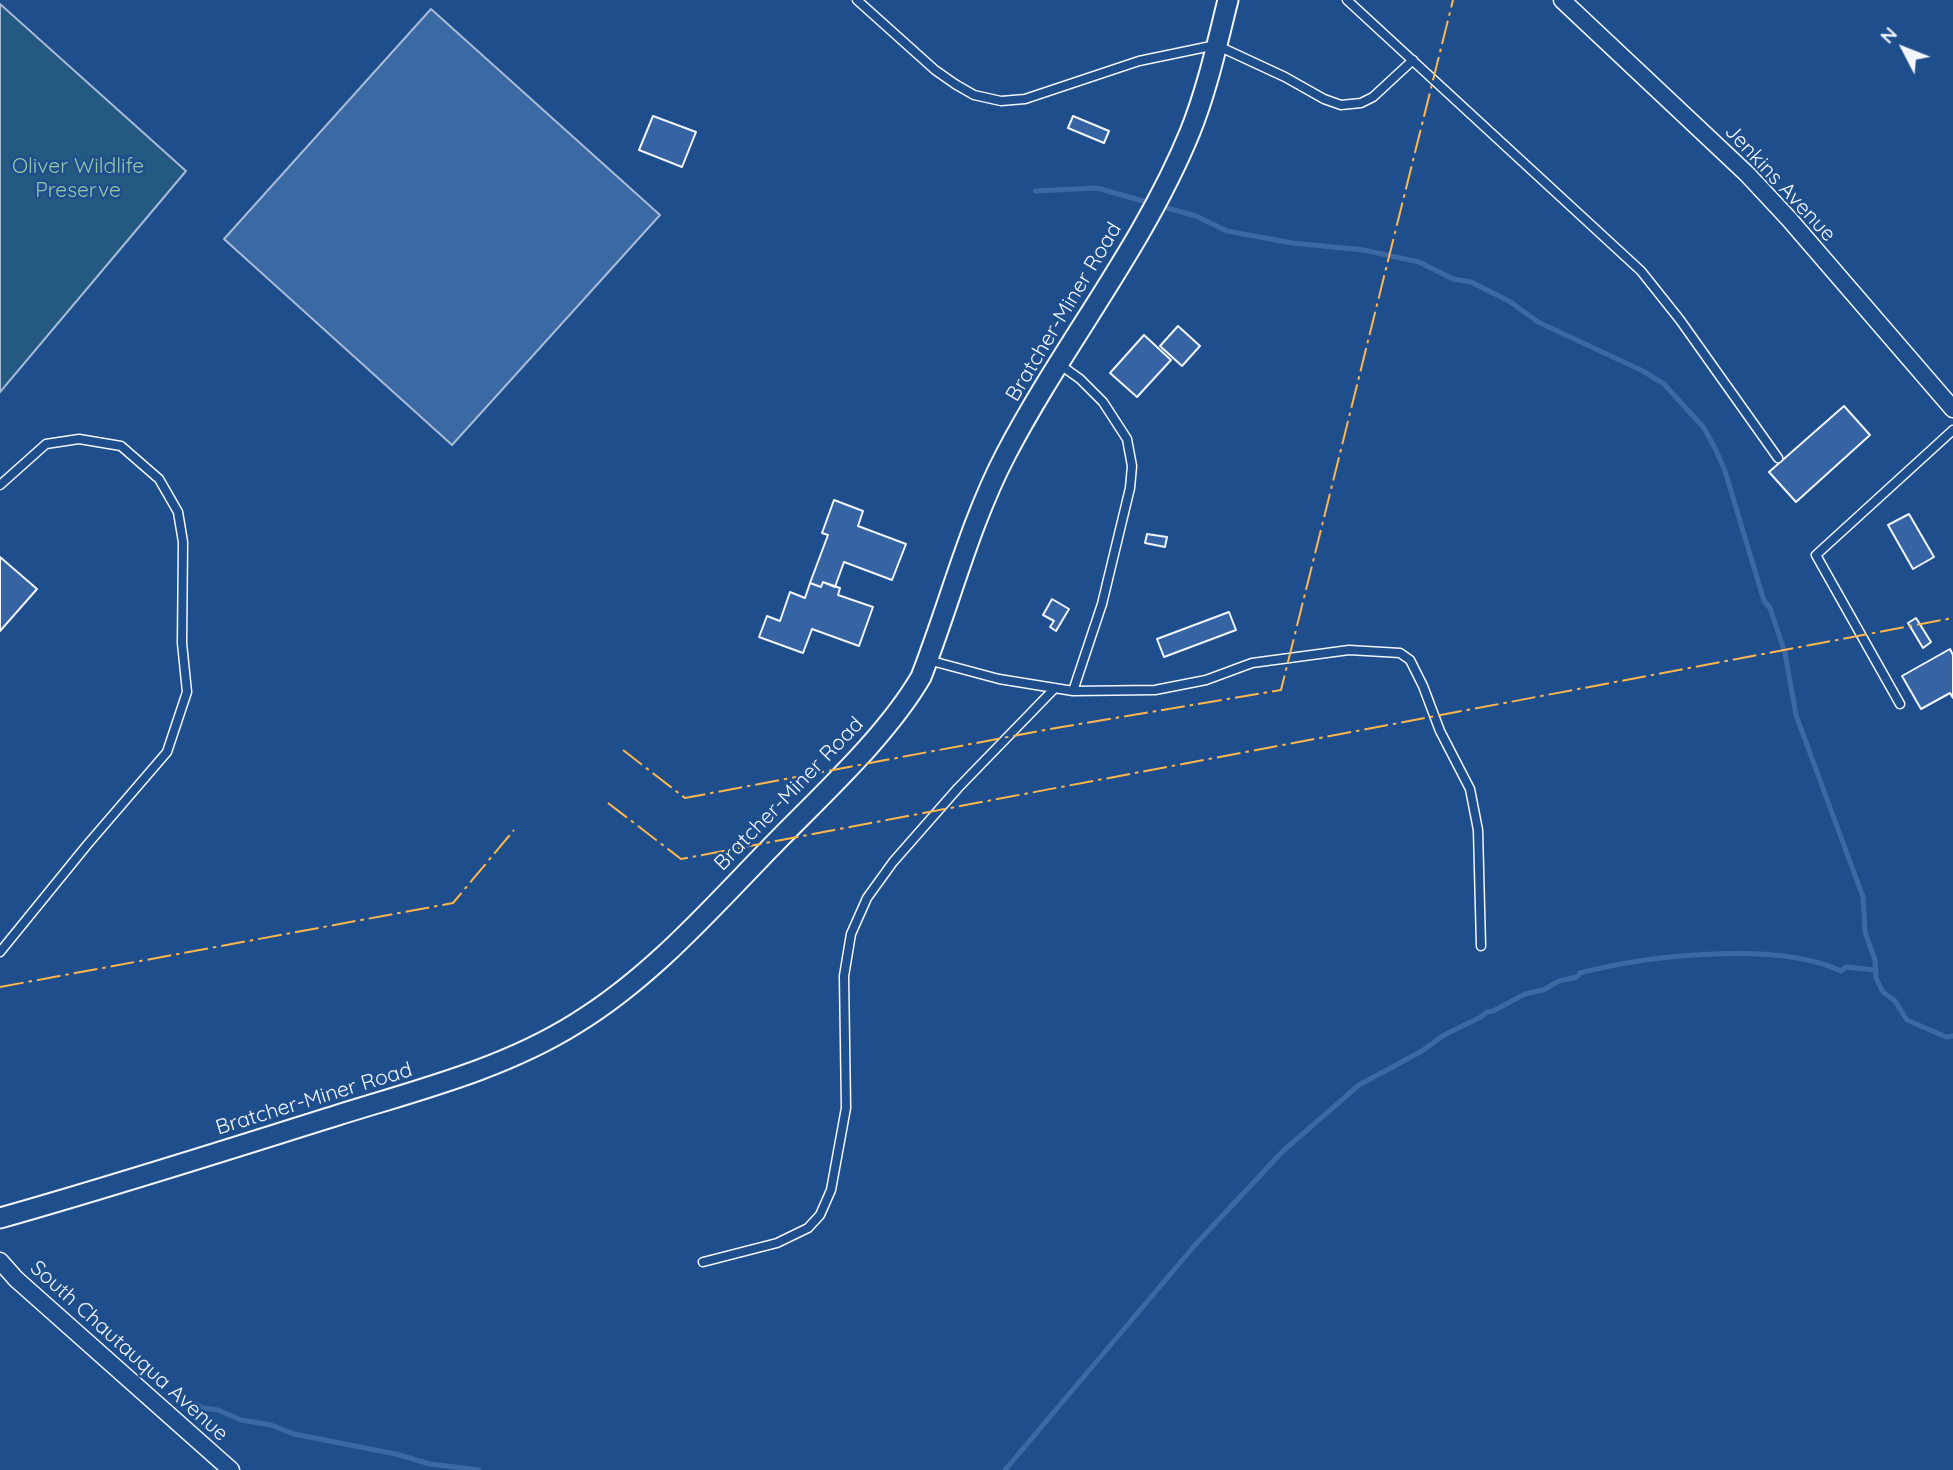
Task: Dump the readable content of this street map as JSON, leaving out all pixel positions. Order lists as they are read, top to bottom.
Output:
{
  "streets": {
    "street": ["Jenkins Avenue", "Bratcher-Miner Road", "South Chautauqua Avenue"]
  },
  "parks": ["Oliver Wildlife Preserve"],
  "north": "top left"
}
